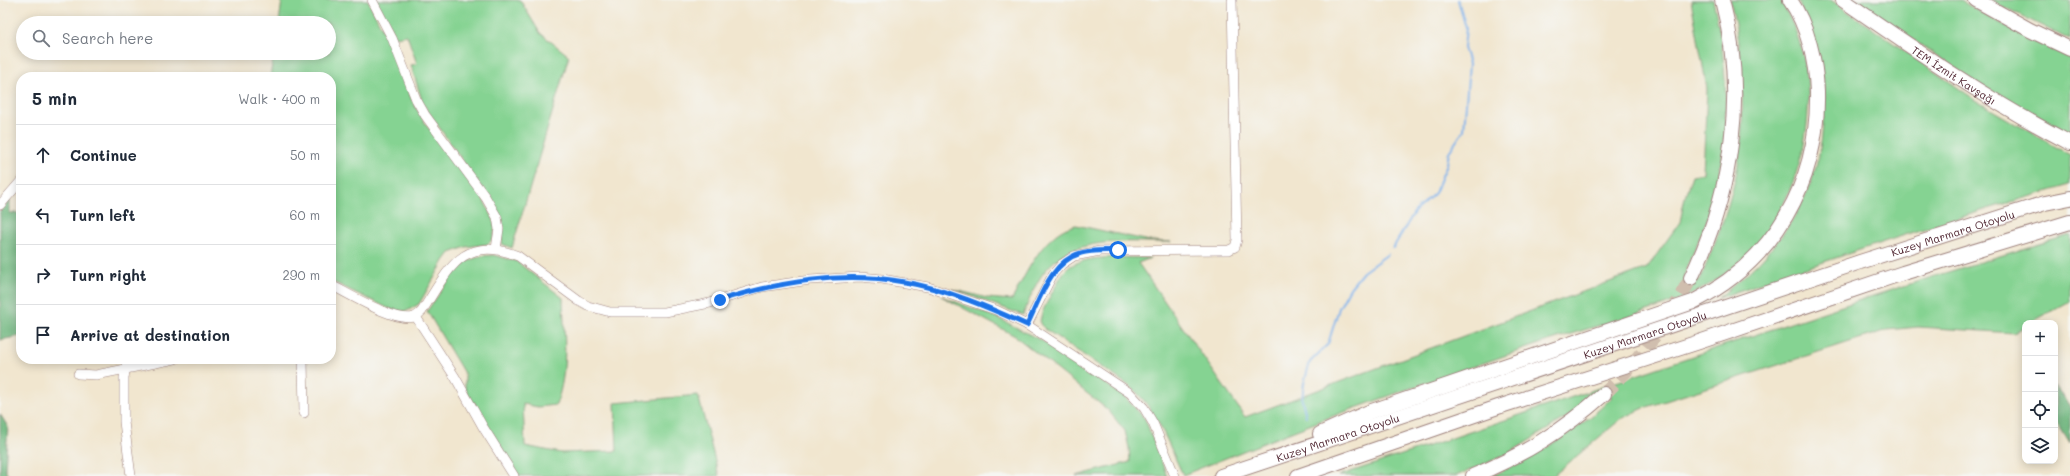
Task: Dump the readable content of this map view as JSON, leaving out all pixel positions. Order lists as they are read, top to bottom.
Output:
{
  "streets": {
    "highway": ["TEM İzmit Kavşağı", "Kuzey Marmara Otoyolu"]
  },
  "page": {
    "search": "Search here",
    "heading": ["5 min", "Walk · 400 m"],
    "list": [
      ["Continue", "50 m"],
      ["Turn left", "60 m"],
      ["Turn right", "290 m"],
      "Arrive at destination"
    ],
    "map_buttons": ["+", "−"]
  }
}
